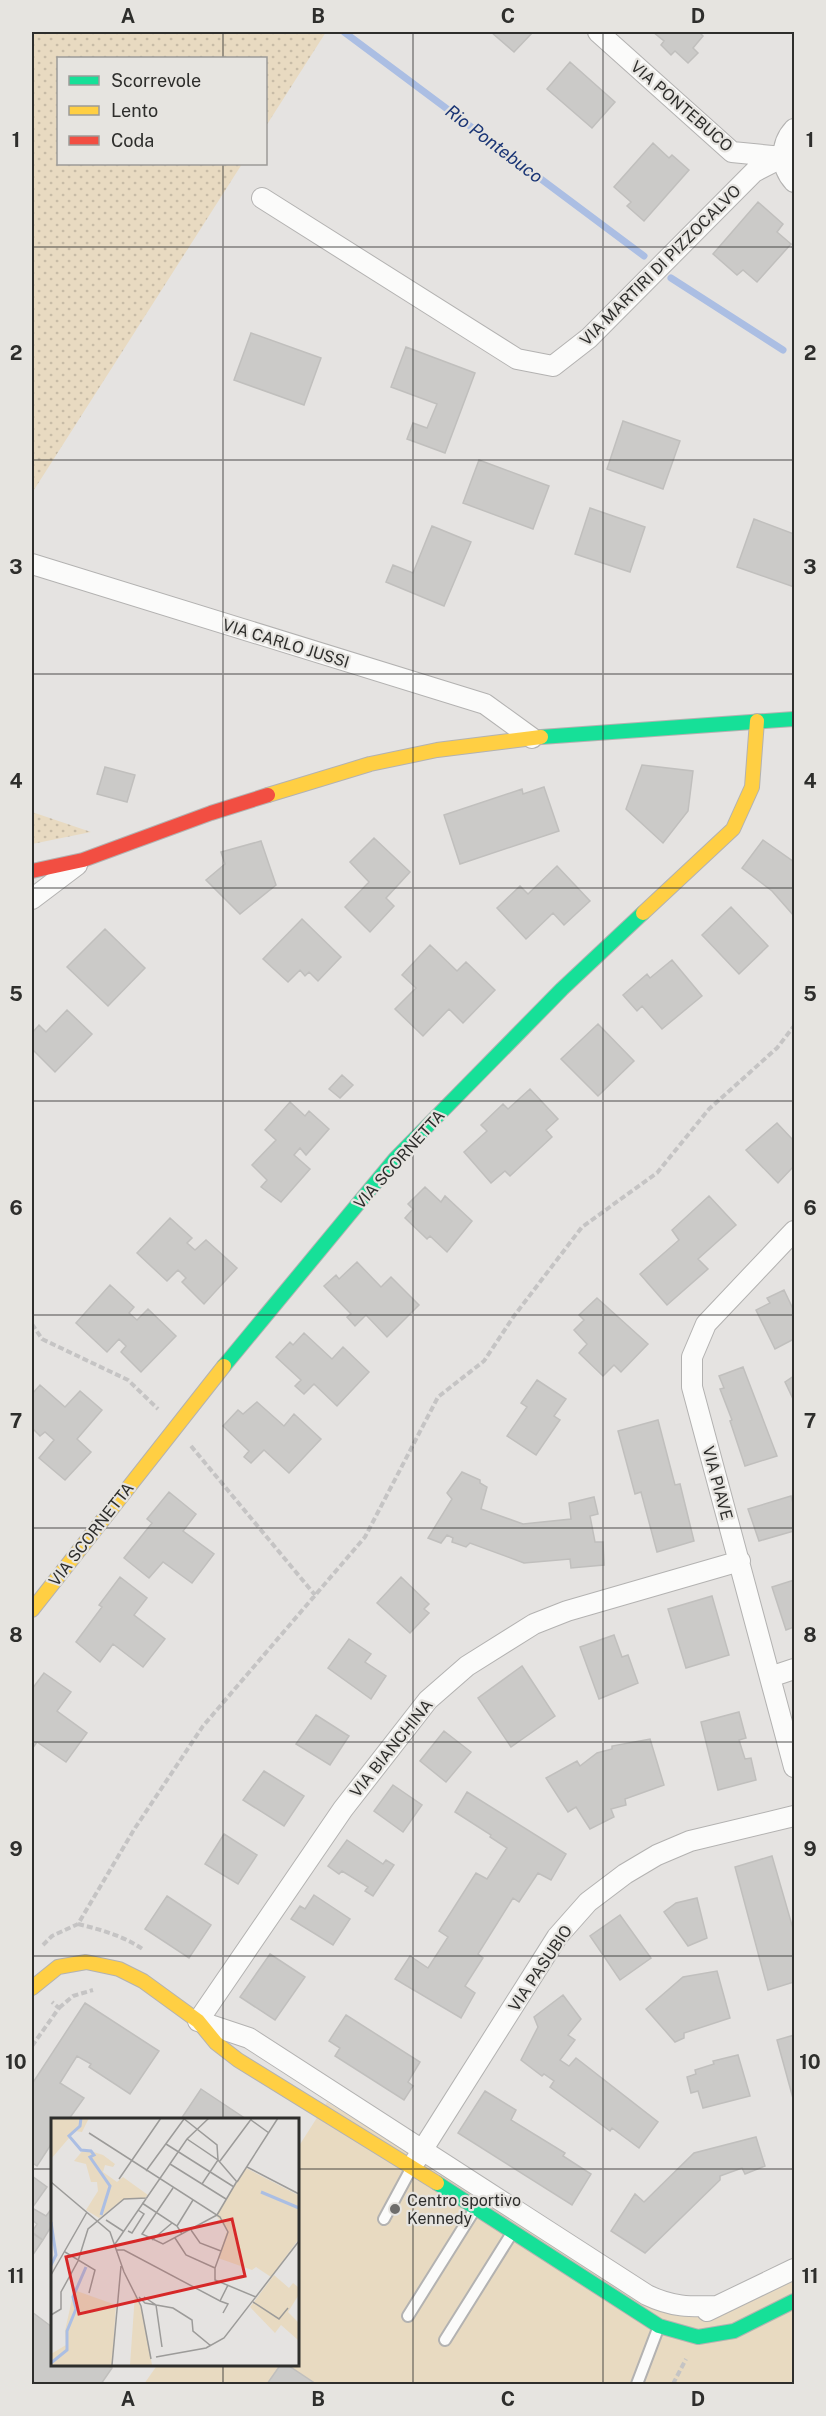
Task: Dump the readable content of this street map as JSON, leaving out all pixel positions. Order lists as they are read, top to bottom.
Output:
{
  "streets": {
    "street": [
      "VIA PONTEBUCO",
      "VIA MARTIRI DI PIZZOCALVO",
      "VIA CARLO JUSSI",
      "VIA SCORNETTA",
      "VIA PIAVE",
      "VIA BIANCHINA",
      "VIA PASUBIO"
    ]
  },
  "crossings": [
    ["VIA PONTEBUCO", "VIA MARTIRI DI PIZZOCALVO"],
    ["VIA PIAVE", "VIA BIANCHINA"]
  ],
  "water": ["Rio Pontebuco"],
  "places": ["Centro sportivo Kennedy"],
  "legend": ["Scorrevole", "Lento", "Coda"],
  "grid": {
    "columns": [
      "A",
      "B",
      "C",
      "D"
    ],
    "rows": [
      "1",
      "2",
      "3",
      "4",
      "5",
      "6",
      "7",
      "8",
      "9",
      "10",
      "11"
    ]
  }
}
